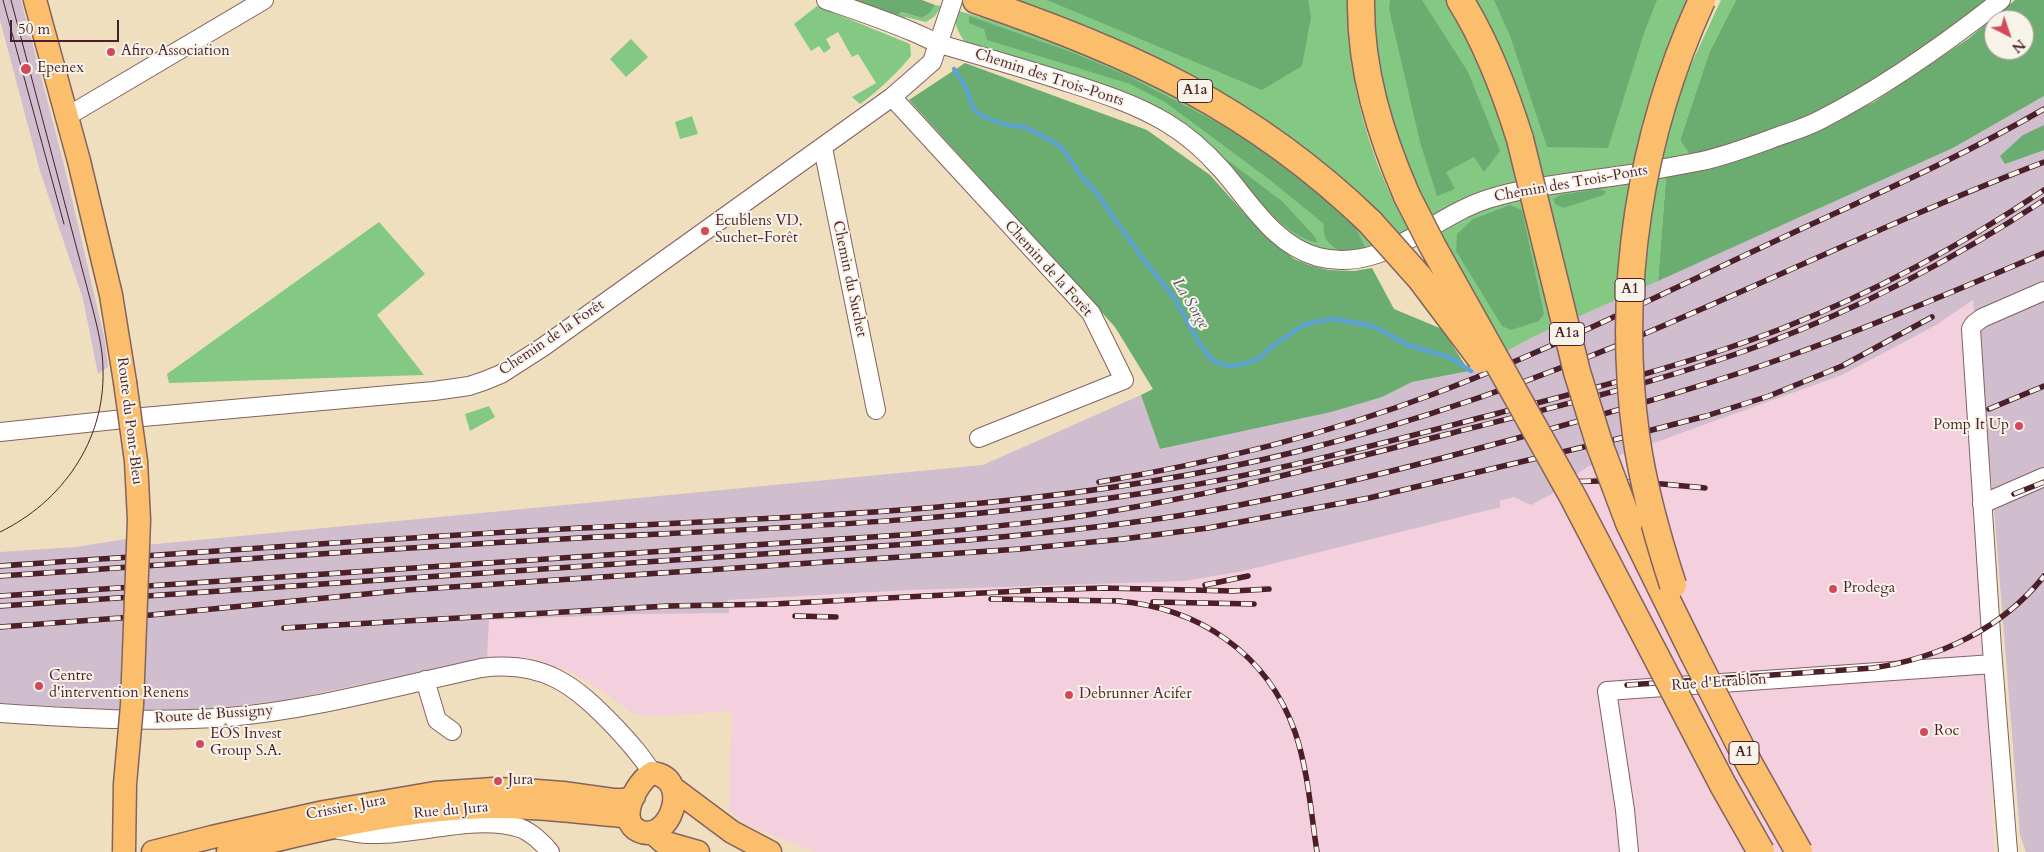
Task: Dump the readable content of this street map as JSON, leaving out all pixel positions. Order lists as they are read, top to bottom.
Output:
{
  "streets": {
    "highway": ["A1a", "A1"],
    "main road": [
      "Route du Pont-Bleu",
      "Route de Bussigny",
      "Crissier, Jura",
      "Rue du Jura"
    ],
    "street": [
      "Chemin des Trois-Ponts",
      "Chemin de la Forêt",
      "Chemin du Suchet",
      "Rue d'Etrablon"
    ]
  },
  "crossings": [
    ["Chemin des Trois-Ponts", "Chemin de la Forêt"],
    ["A1a", "A1"],
    ["Chemin de la Forêt", "Chemin du Suchet"]
  ],
  "water": ["La Sorge"],
  "places": [
    "Afiro Association",
    "Epenex",
    "Ecublens VD, Suchet-Forêt",
    "Pomp It Up",
    "Prodega",
    "Centre d'intervention Renens",
    "Debrunner Acifer",
    "Roc",
    "EÔS Invest Group S.A.",
    "Jura"
  ],
  "scale_bar": "50 m",
  "north": "bottom right"
}
